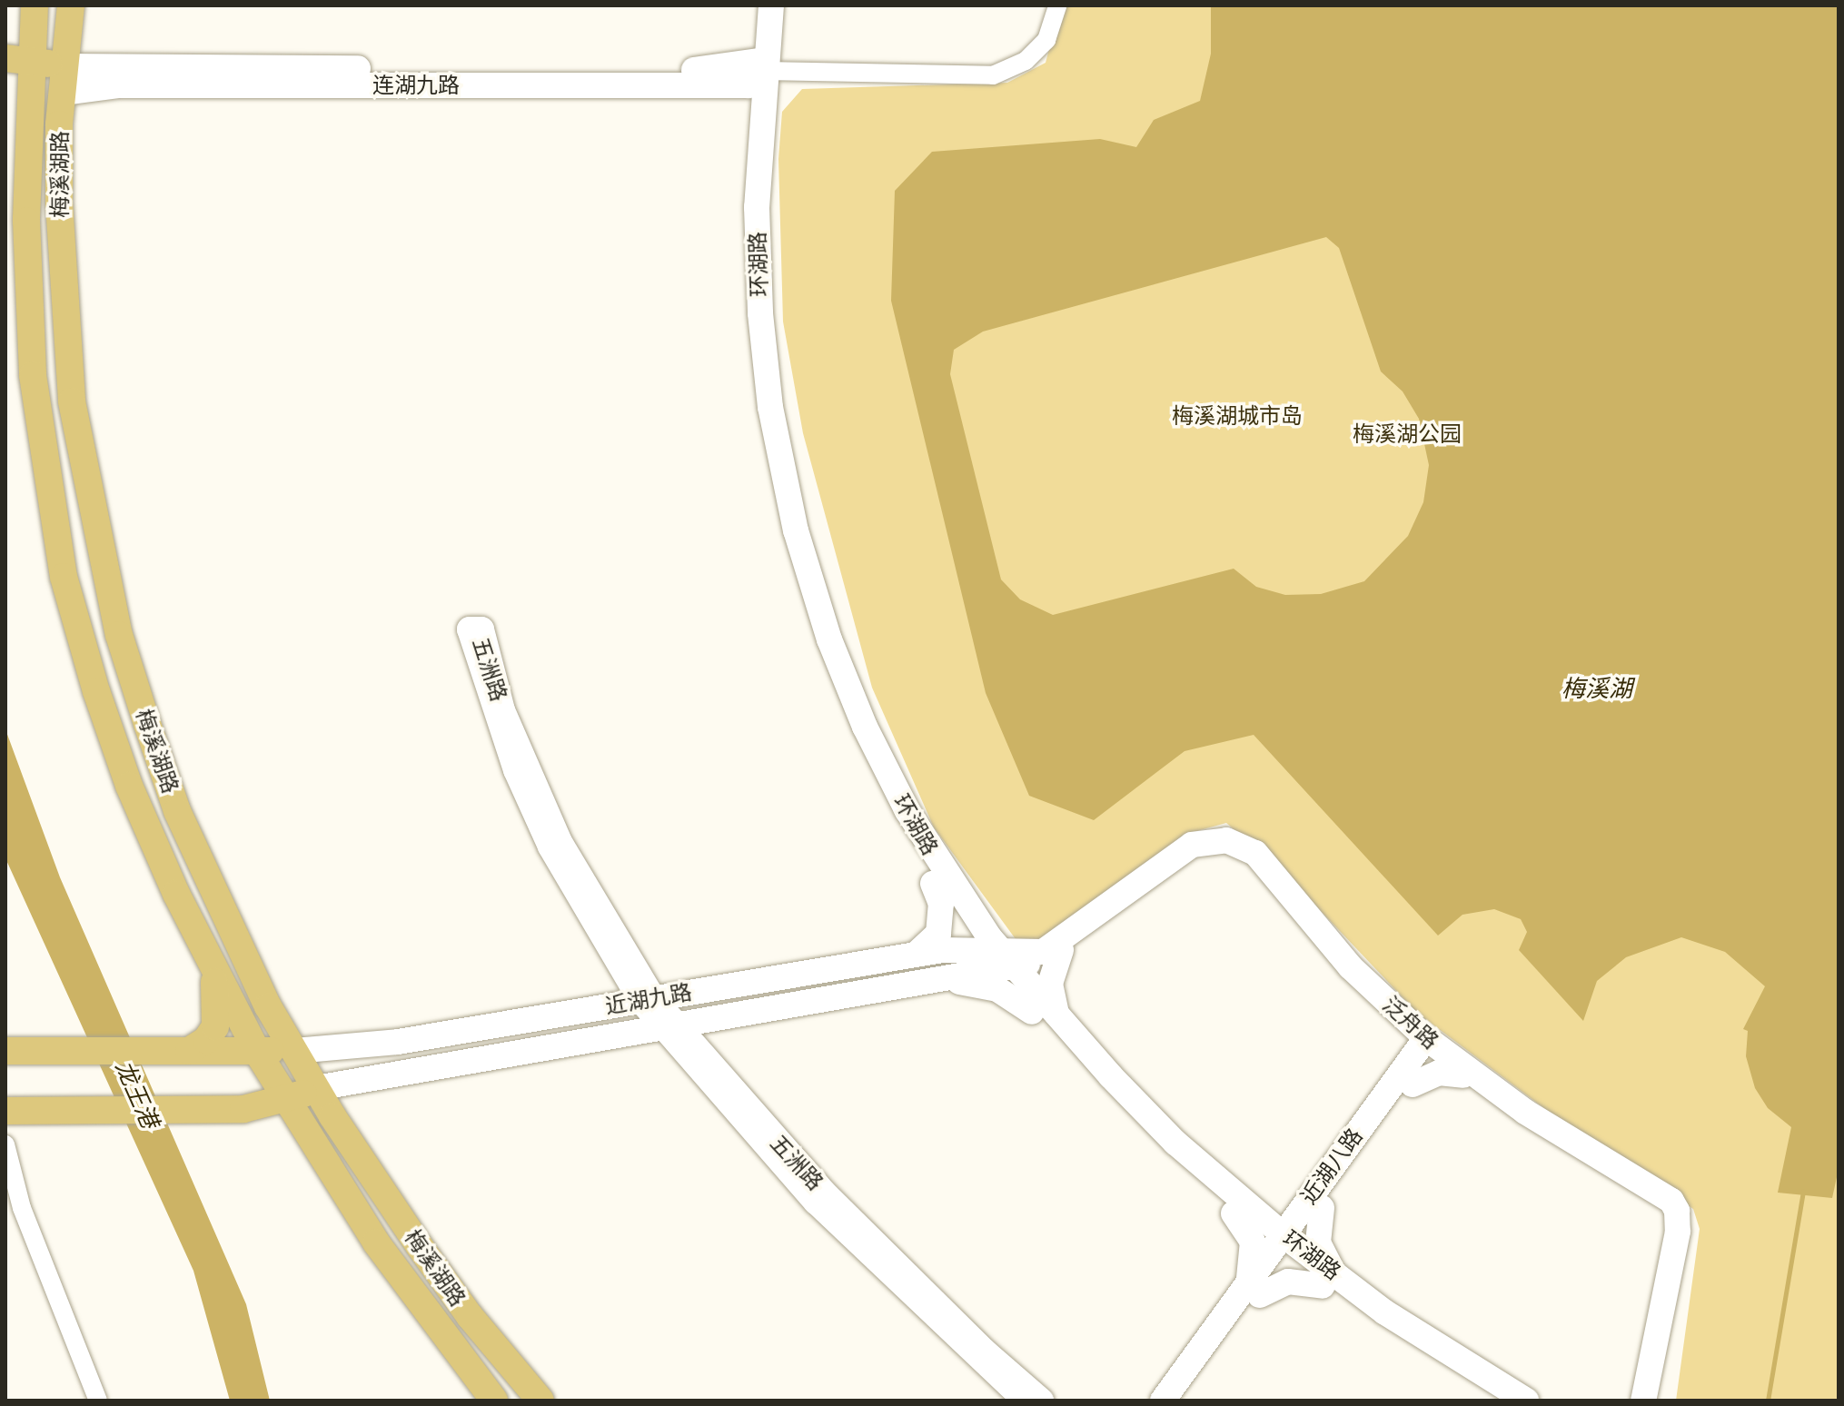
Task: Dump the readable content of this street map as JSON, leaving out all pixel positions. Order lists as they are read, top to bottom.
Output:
{
  "streets": {
    "main road": [
      "连湖九路",
      "梅溪湖路",
      "环湖路",
      "五洲路",
      "近湖九路",
      "泛舟路",
      "近湖八路"
    ]
  },
  "crossings": [
    ["连湖九路", "梅溪湖路"],
    ["连湖九路", "环湖路"],
    ["梅溪湖路", "近湖九路"],
    ["环湖路", "近湖九路"],
    ["环湖路", "近湖八路"],
    ["五洲路", "近湖九路"],
    ["泛舟路", "近湖八路"]
  ],
  "water": ["梅溪湖", "龙王港"],
  "parks": ["梅溪湖城市岛", "梅溪湖公园"]
}
